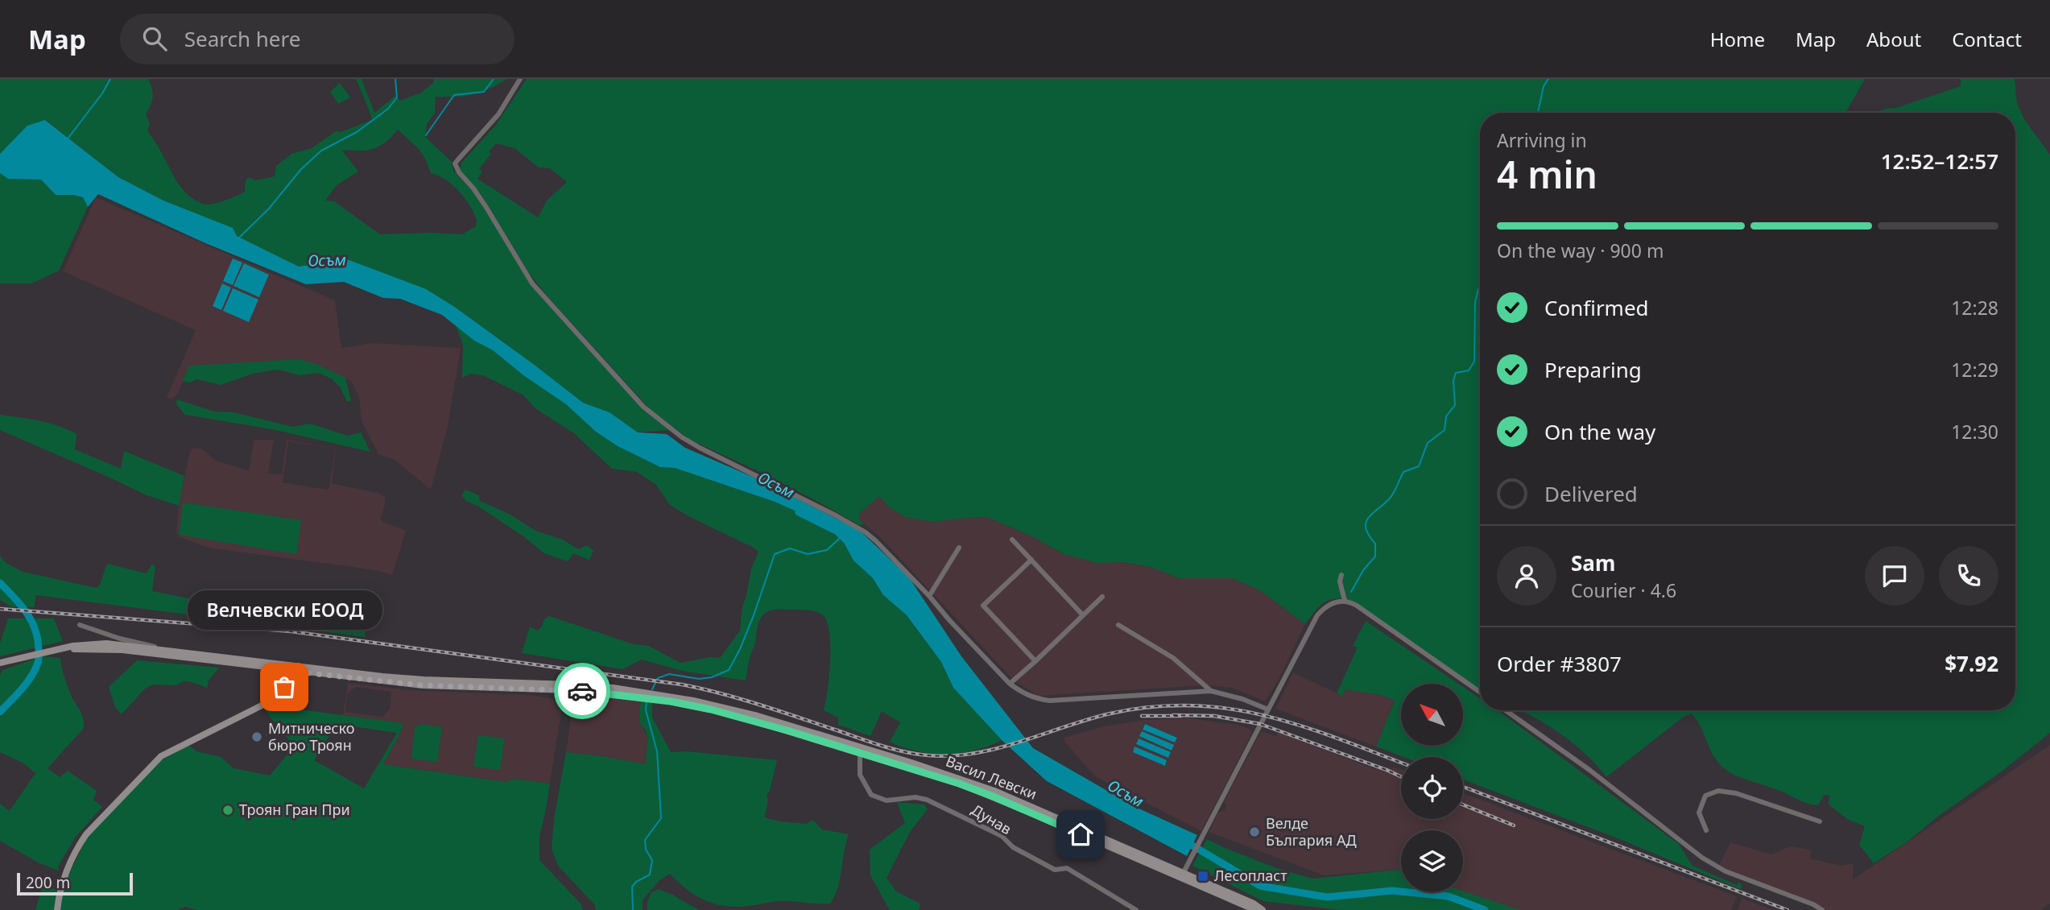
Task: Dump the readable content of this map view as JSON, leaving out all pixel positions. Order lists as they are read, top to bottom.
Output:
{
  "streets": {
    "main road": ["Васил Левски"],
    "street": ["Дунав"]
  },
  "crossings": [
    ["Васил Левски", "Дунав"]
  ],
  "water": ["Осъм"],
  "places": {
    "other": [
      "Велчевски ЕООД",
      "Митническо бюро Троян",
      "Троян Гран При",
      "Велде България АД"
    ],
    "transit": ["Лесопласт"]
  },
  "scale_bar": "200 m",
  "north": "top left",
  "page": {
    "header": "Map",
    "search": "Search here",
    "nav": [
      "Home",
      "Map",
      "About",
      "Contact"
    ],
    "heading": ["4 min", "Arriving in", "12:52–12:57"],
    "panel": [
      "Sam",
      "Courier · 4.6",
      "Order #3807",
      "$7.92"
    ],
    "bar": "On the way · 900 m",
    "list": [
      ["Confirmed", "12:28"],
      ["Preparing", "12:29"],
      ["On the way", "12:30"],
      "Delivered"
    ],
    "bubble": "Велчевски ЕООД",
    "scale": "200 m"
  }
}
